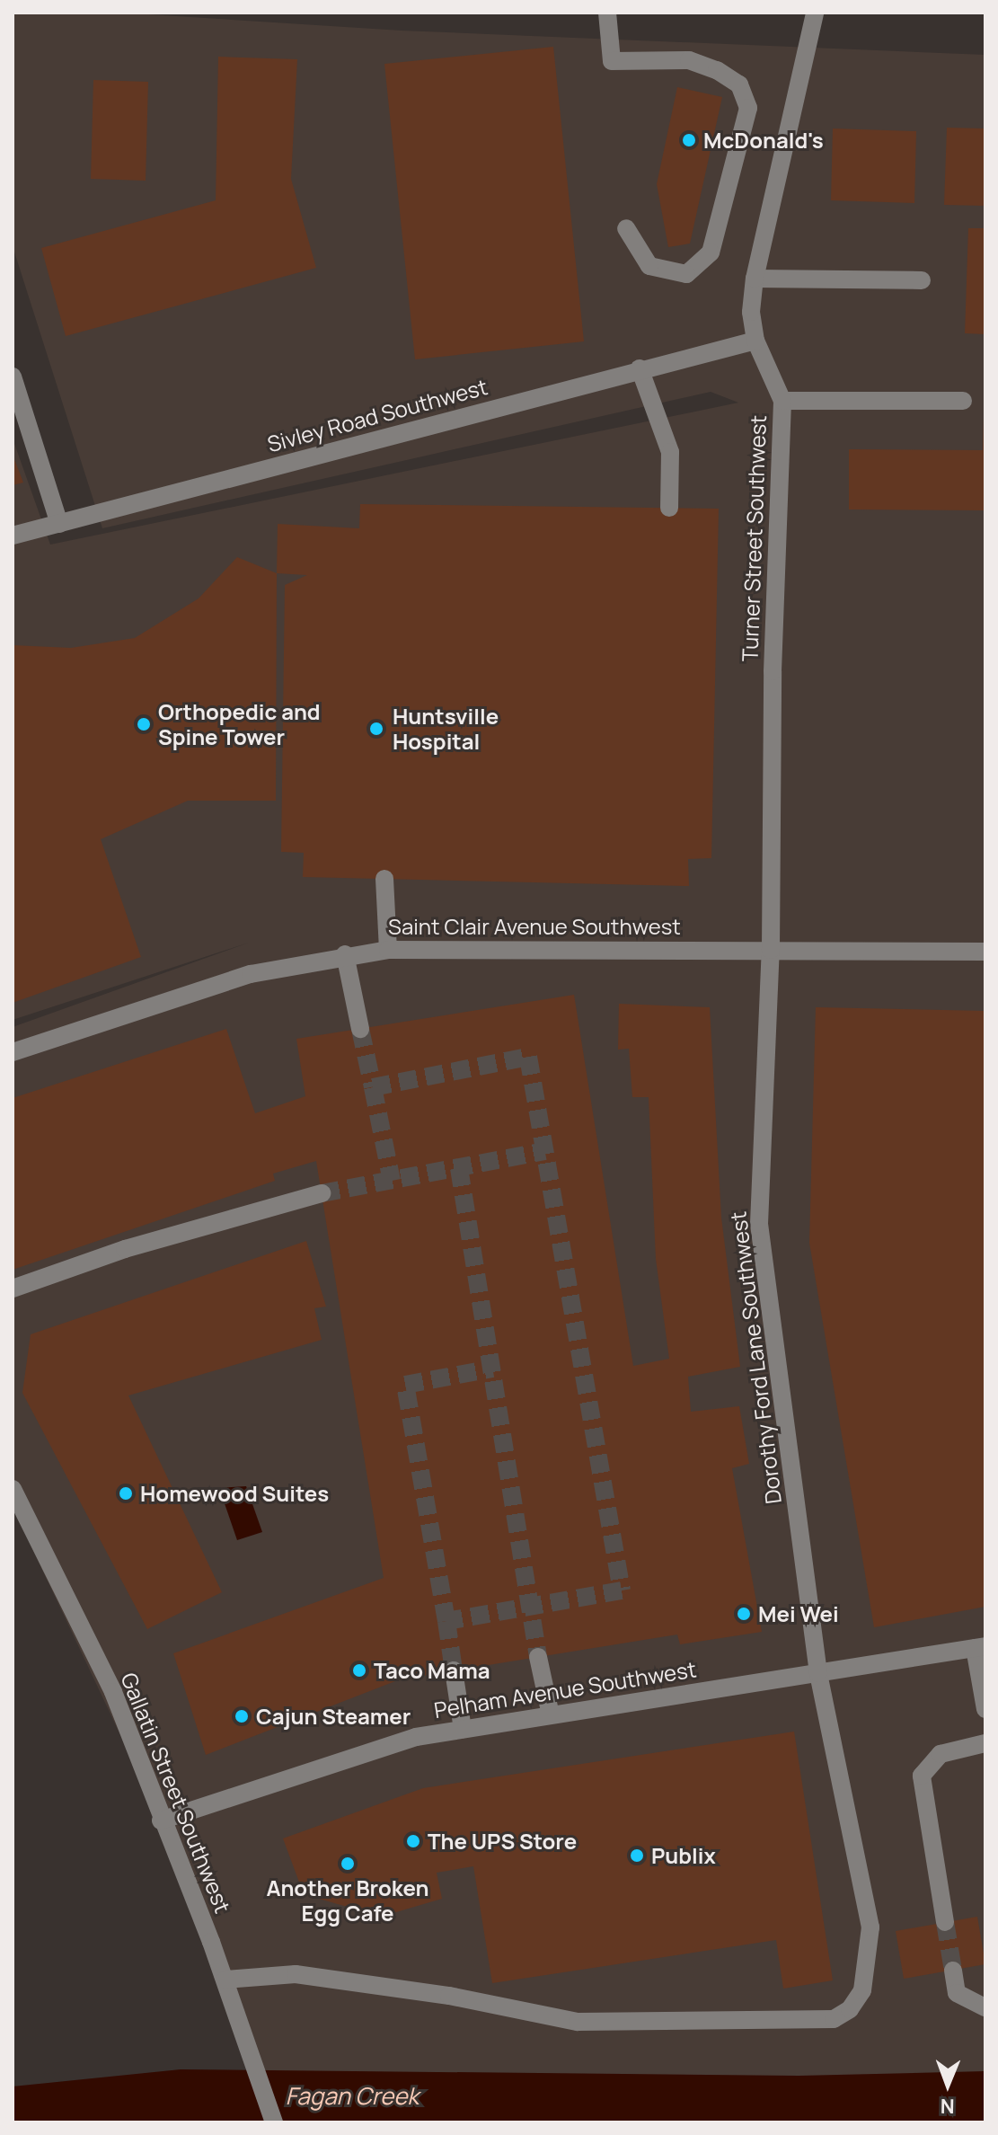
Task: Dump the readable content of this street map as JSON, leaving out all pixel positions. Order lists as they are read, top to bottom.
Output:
{
  "streets": {
    "street": [
      "Sivley Road Southwest",
      "Turner Street Southwest",
      "Saint Clair Avenue Southwest",
      "Dorothy Ford Lane Southwest",
      "Pelham Avenue Southwest",
      "Gallatin Street Southwest"
    ]
  },
  "crossings": [
    ["Sivley Road Southwest", "Turner Street Southwest"],
    ["Turner Street Southwest", "Saint Clair Avenue Southwest"],
    ["Turner Street Southwest", "Dorothy Ford Lane Southwest"],
    ["Saint Clair Avenue Southwest", "Dorothy Ford Lane Southwest"],
    ["Dorothy Ford Lane Southwest", "Pelham Avenue Southwest"],
    ["Dorothy Ford Lane Southwest", "Gallatin Street Southwest"],
    ["Pelham Avenue Southwest", "Gallatin Street Southwest"]
  ],
  "water": ["Fagan Creek"],
  "places": [
    "McDonald's",
    "Orthopedic and Spine Tower",
    "Huntsville Hospital",
    "Homewood Suites",
    "Mei Wei",
    "Taco Mama",
    "Cajun Steamer",
    "The UPS Store",
    "Publix",
    "Another Broken Egg Cafe"
  ],
  "north": "bottom"
}
